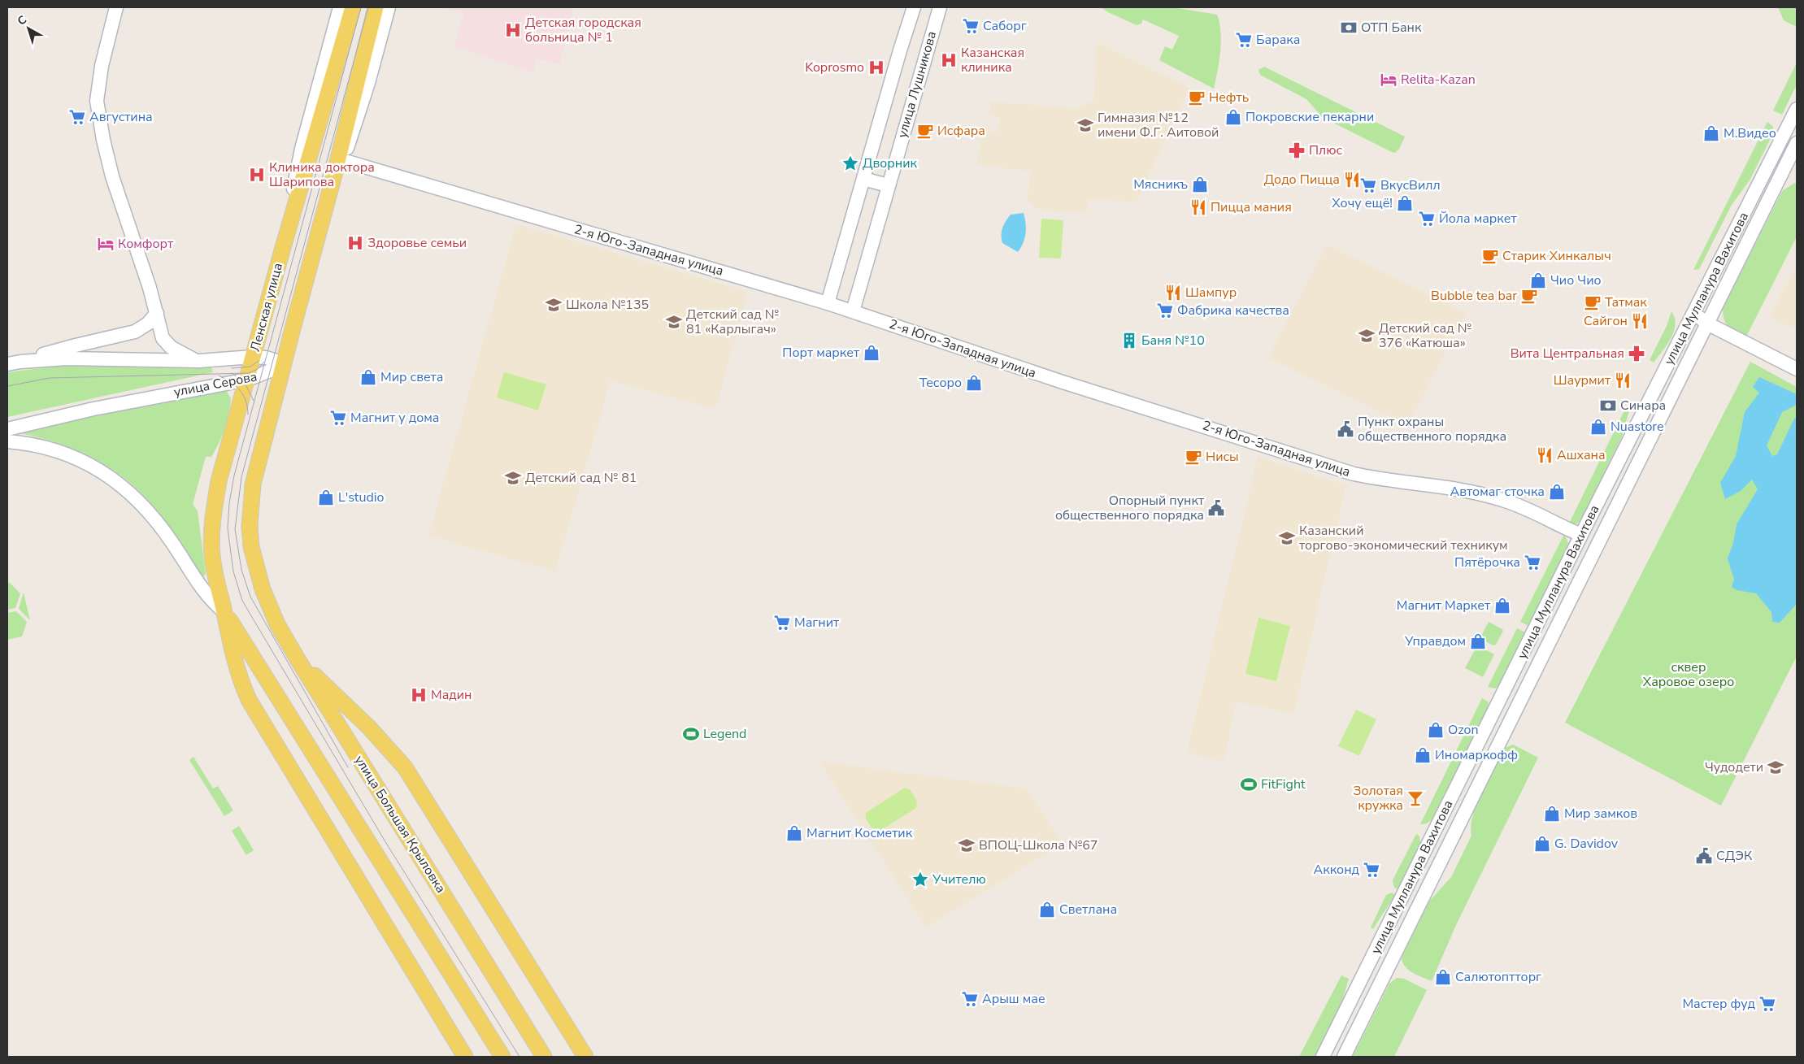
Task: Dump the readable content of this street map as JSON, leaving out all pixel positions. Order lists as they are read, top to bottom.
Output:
{
  "streets": {
    "main road": ["Ленская улица", "улица Большая Крыловка"],
    "street": [
      "улица Лушникова",
      "2-я Юго-Западная улица",
      "улица Мулланура Вахитова",
      "улица Серова"
    ]
  },
  "crossings": [
    ["улица Лушникова", "2-я Юго-Западная улица"],
    ["2-я Юго-Западная улица", "улица Мулланура Вахитова"],
    ["Ленская улица", "улица Серова"],
    ["улица Серова", "улица Большая Крыловка"]
  ],
  "parks": ["сквер Харовое озеро"],
  "places": {
    "supermarket": [
      "Саборг",
      "Барака",
      "Августина",
      "ВкусВилл",
      "Йола маркет",
      "Фабрика качества",
      "Магнит у дома",
      "Пятёрочка",
      "Магнит",
      "Акконд",
      "Арыш мае",
      "Мастер фуд"
    ],
    "bank": ["ОТП Банк", "Синара"],
    "hospital": [
      "Детская городская больница № 1",
      "Казанская клиника",
      "Koprosmo",
      "Клиника доктора Шарипова",
      "Здоровье семьи",
      "Мадин"
    ],
    "hotel": ["Relita-Kazan", "Комфорт"],
    "cafe": [
      "Нефть",
      "Исфара",
      "Старик Хинкалыч",
      "Bubble tea bar",
      "Татмак",
      "Нисы"
    ],
    "shop": [
      "Покровские пекарни",
      "М.Видео",
      "Мясникъ",
      "Хочу ещё!",
      "Чио Чио",
      "Порт маркет",
      "Мир света",
      "Тесоро",
      "Nuastore",
      "Автомаг сточка",
      "L'studio",
      "Магнит Маркет",
      "Управдом",
      "Ozon",
      "Иномаркофф",
      "Мир замков",
      "Магнит Косметик",
      "G. Davidov",
      "Светлана",
      "Салютоптторг"
    ],
    "school or university": [
      "Гимназия №12 имени Ф.Г. Аитовой",
      "Школа №135",
      "Детский сад № 81 «Карлыгач»",
      "Детский сад № 376 «Катюша»",
      "Детский сад № 81",
      "Казанский торгово-экономический техникум",
      "Чудодети",
      "ВПОЦ-Школа №67"
    ],
    "pharmacy": ["Плюс", "Вита Центральная"],
    "place": ["Дворник", "Учителю"],
    "restaurant": [
      "Додо Пицца",
      "Пицца мания",
      "Шампур",
      "Сайгон",
      "Шаурмит",
      "Ашхана"
    ],
    "building": ["Баня №10"],
    "public building": ["Пункт охраны общественного порядка", "Опорный пункт общественного порядка", "СДЭК"],
    "sports": ["Legend", "FitFight"],
    "bar": ["Золотая кружка"]
  },
  "north": "top left"
}
